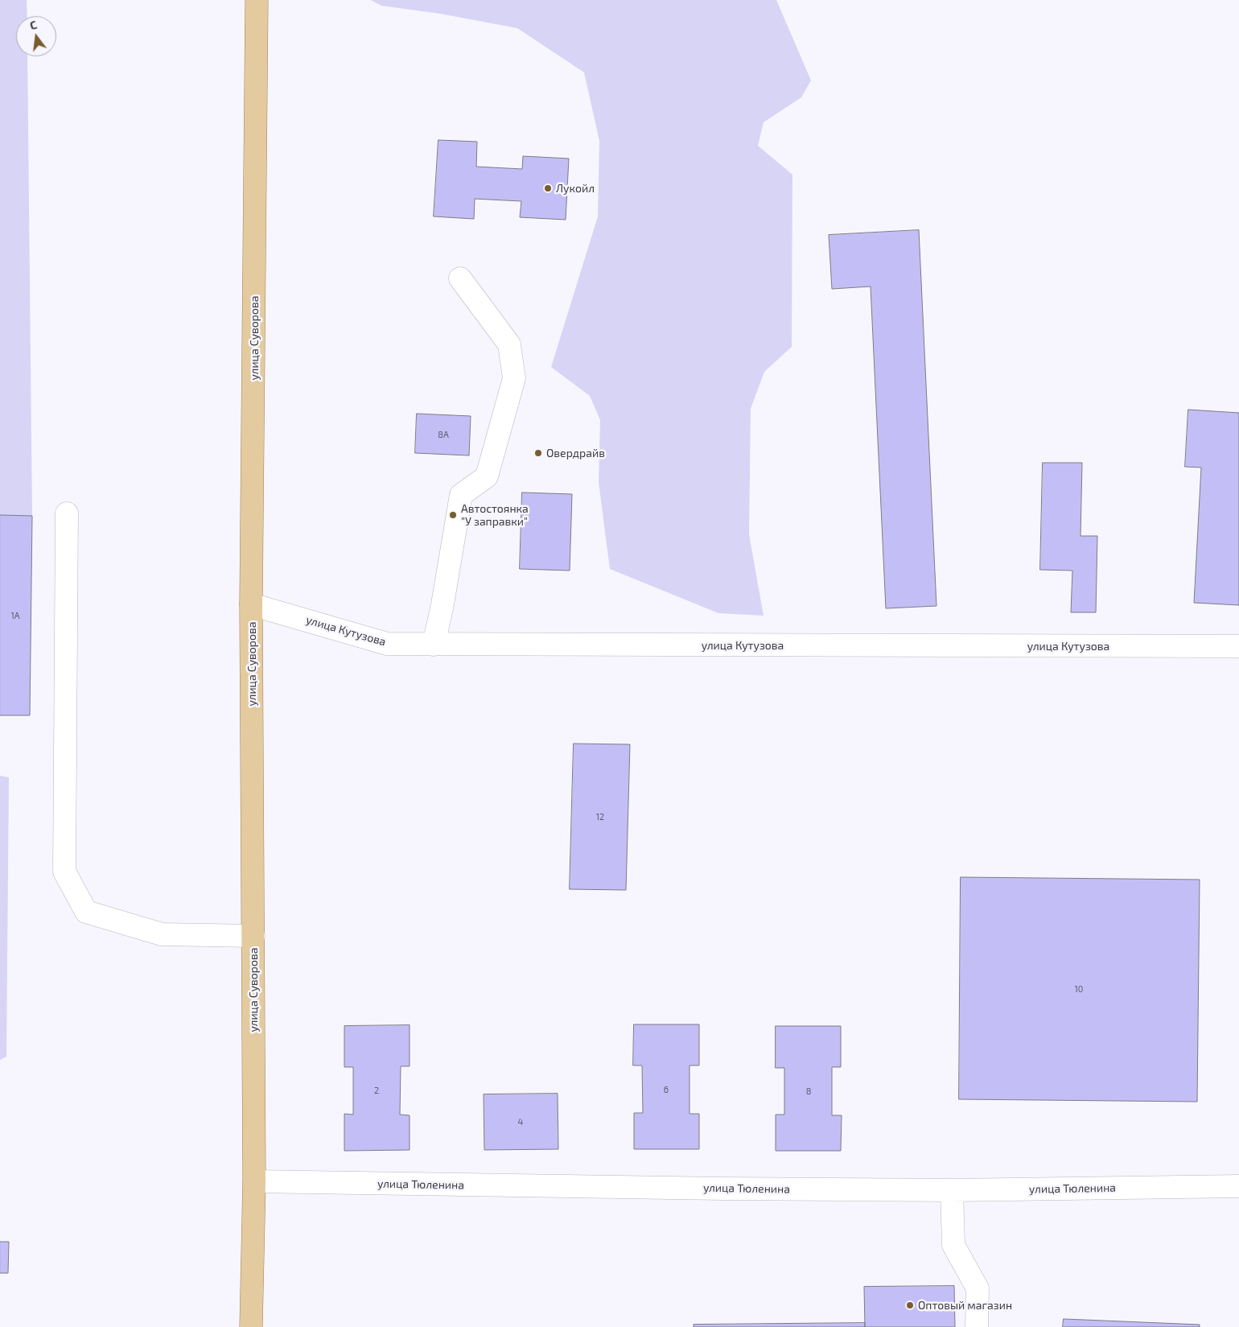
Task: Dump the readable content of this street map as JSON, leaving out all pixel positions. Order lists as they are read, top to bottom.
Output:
{
  "streets": {
    "main road": ["улица Суворова"],
    "street": ["улица Кутузова", "улица Тюленина"]
  },
  "crossings": [
    ["улица Суворова", "улица Кутузова"],
    ["улица Суворова", "улица Тюленина"]
  ],
  "places": [
    "Лукойл",
    "Овердрайв",
    "Автостоянка \"У заправки\"",
    "Оптовый магазин"
  ],
  "house_numbers": [
    "8А",
    "1А",
    "12",
    "10",
    "6",
    "2",
    "8",
    "4"
  ],
  "north": "top"
}
